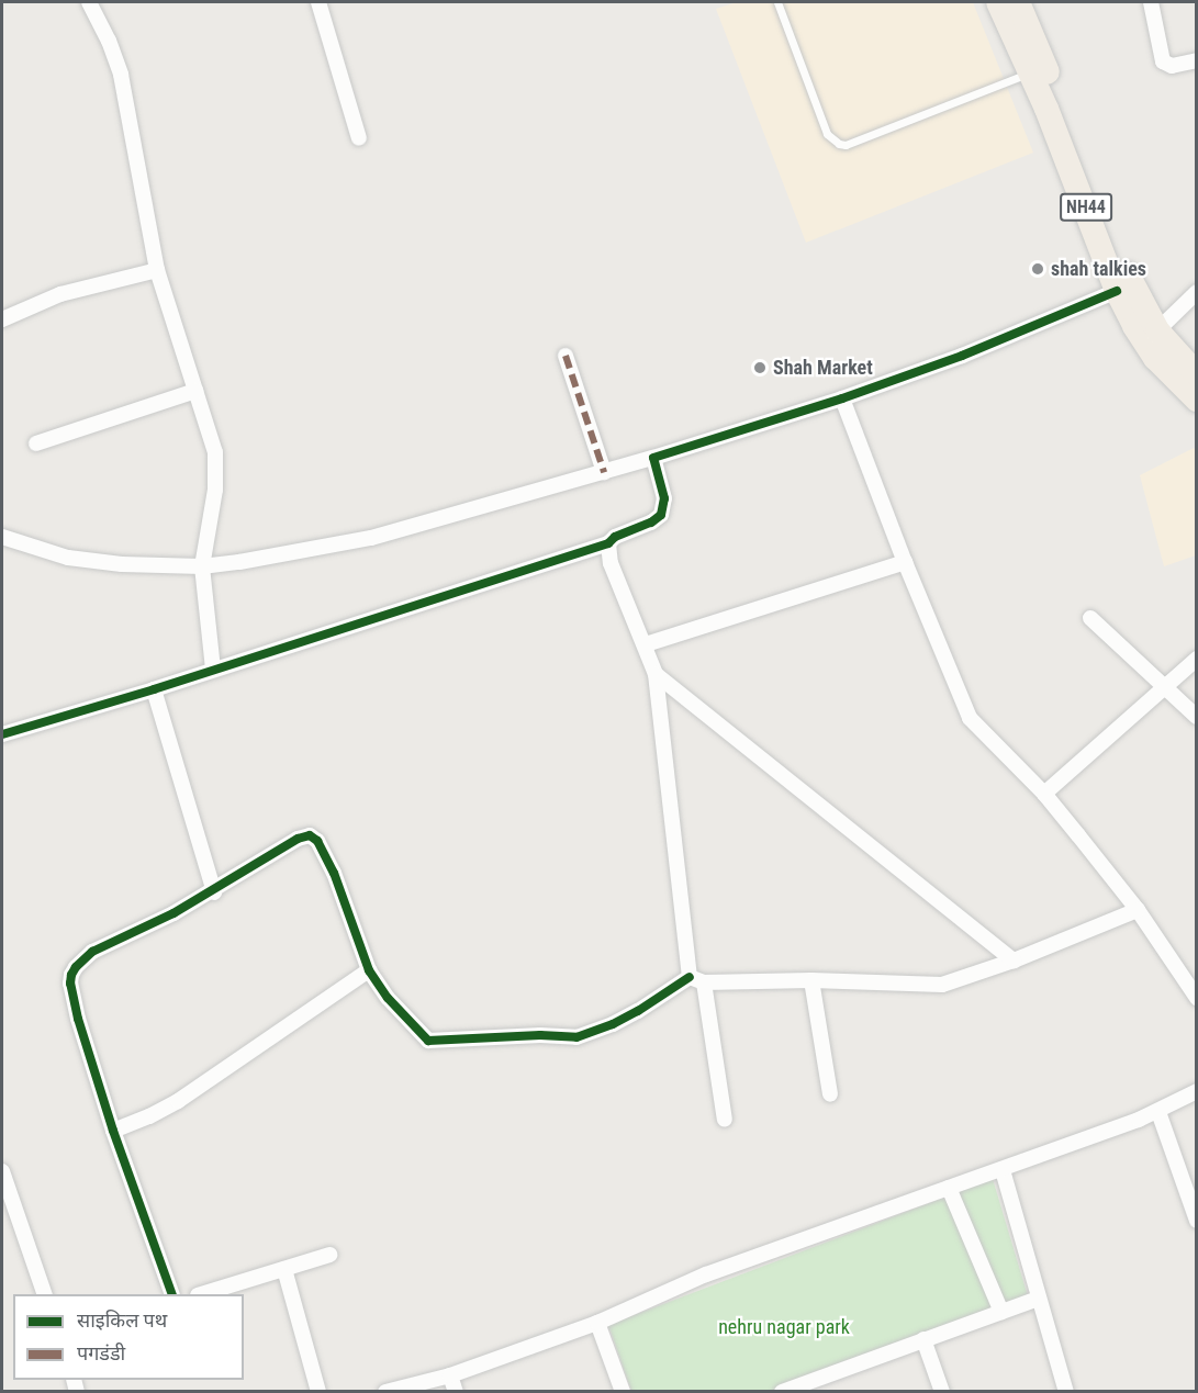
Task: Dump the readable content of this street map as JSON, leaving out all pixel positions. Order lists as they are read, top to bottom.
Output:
{
  "streets": {
    "highway": ["NH44"]
  },
  "parks": ["nehru nagar park"],
  "places": ["shah talkies", "Shah Market"],
  "legend": ["साइकिल पथ", "पगडंडी"]
}
